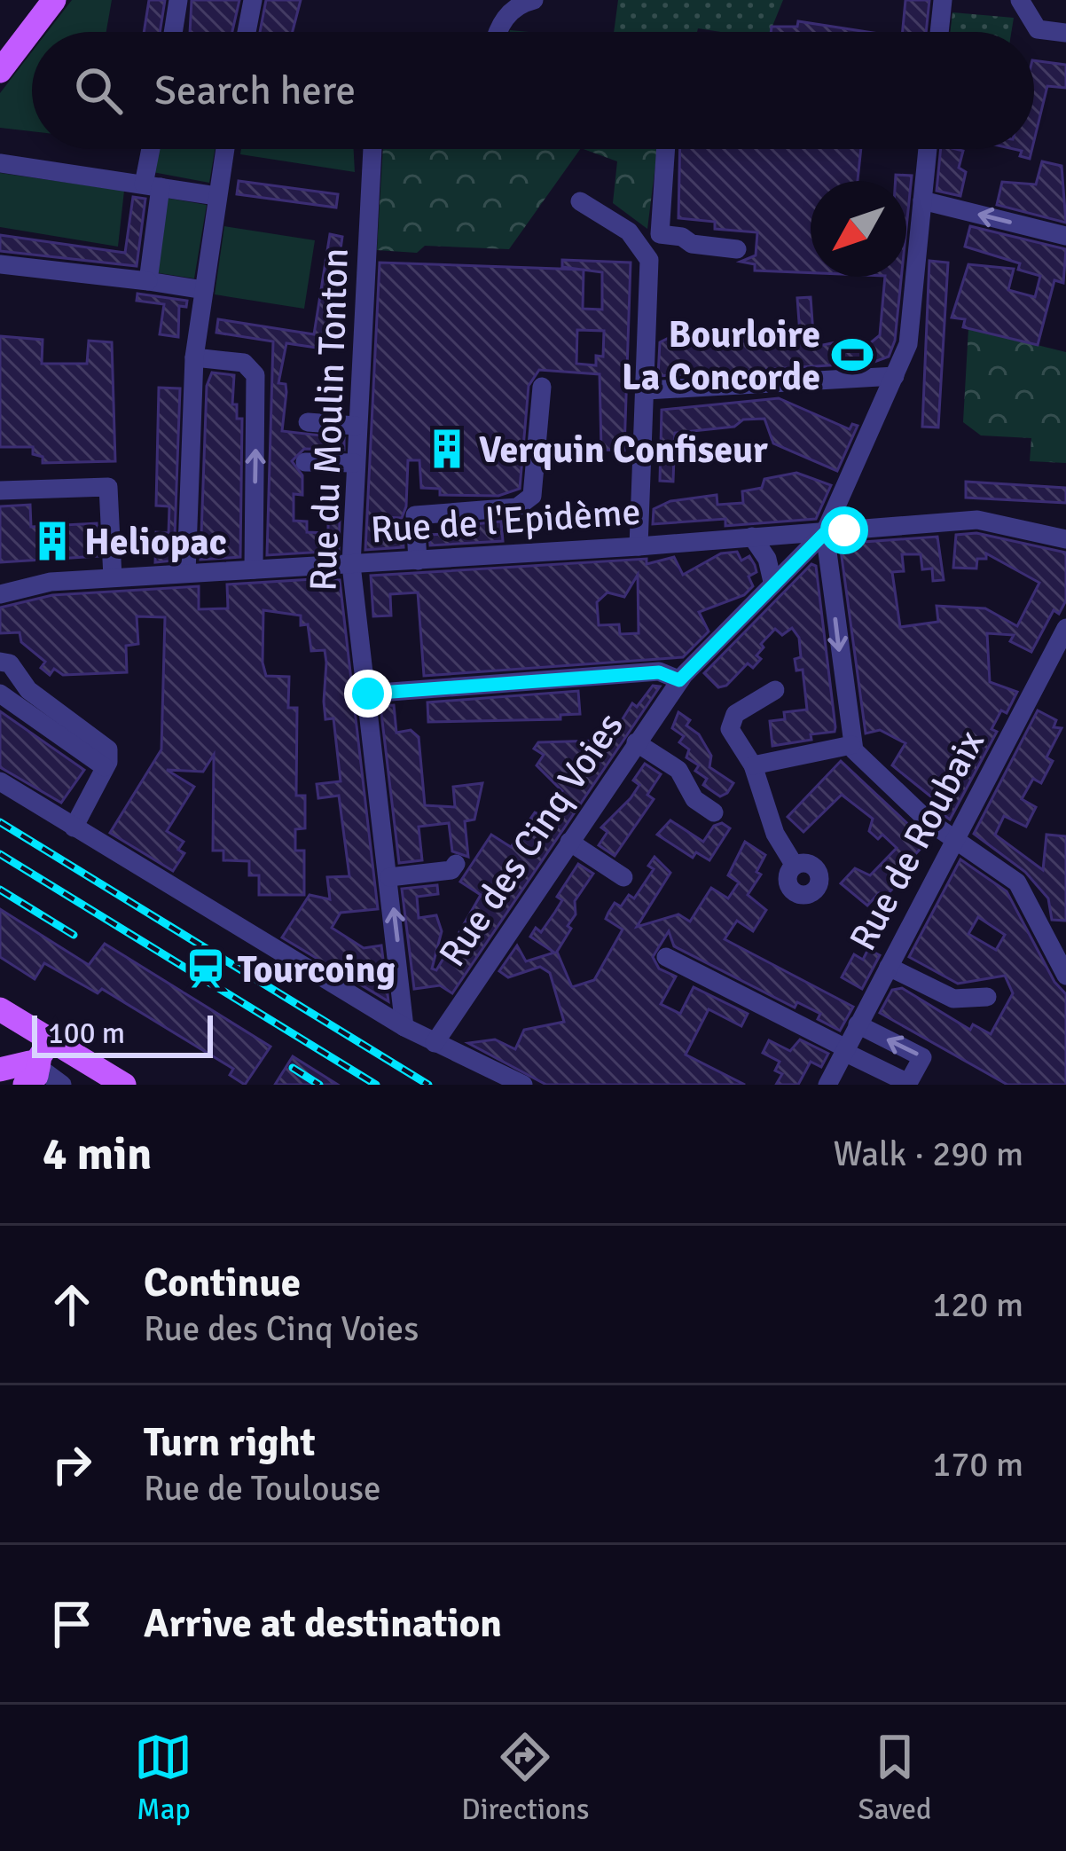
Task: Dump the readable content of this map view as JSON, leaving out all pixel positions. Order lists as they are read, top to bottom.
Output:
{
  "streets": {
    "street": [
      "Rue du Moulin Tonton",
      "Rue de l'Epidème",
      "Rue des Cinq Voies",
      "Rue de Roubaix"
    ]
  },
  "crossings": [
    ["Rue du Moulin Tonton", "Rue de l'Epidème"],
    ["Rue de l'Epidème", "Rue des Cinq Voies"]
  ],
  "places": {
    "sports": ["Bourloire La Concorde"],
    "building": ["Verquin Confiseur", "Heliopac"],
    "station": ["Tourcoing"]
  },
  "scale_bar": "100 m",
  "north": "bottom left",
  "page": {
    "search": "Search here",
    "scale": "100 m",
    "heading": ["4 min", "Walk · 290 m"],
    "list": [
      ["Continue", "Rue des Cinq Voies", "120 m"],
      ["Turn right", "Rue de Toulouse", "170 m"],
      "Arrive at destination"
    ],
    "nav": ["Map", "Directions", "Saved"]
  }
}
